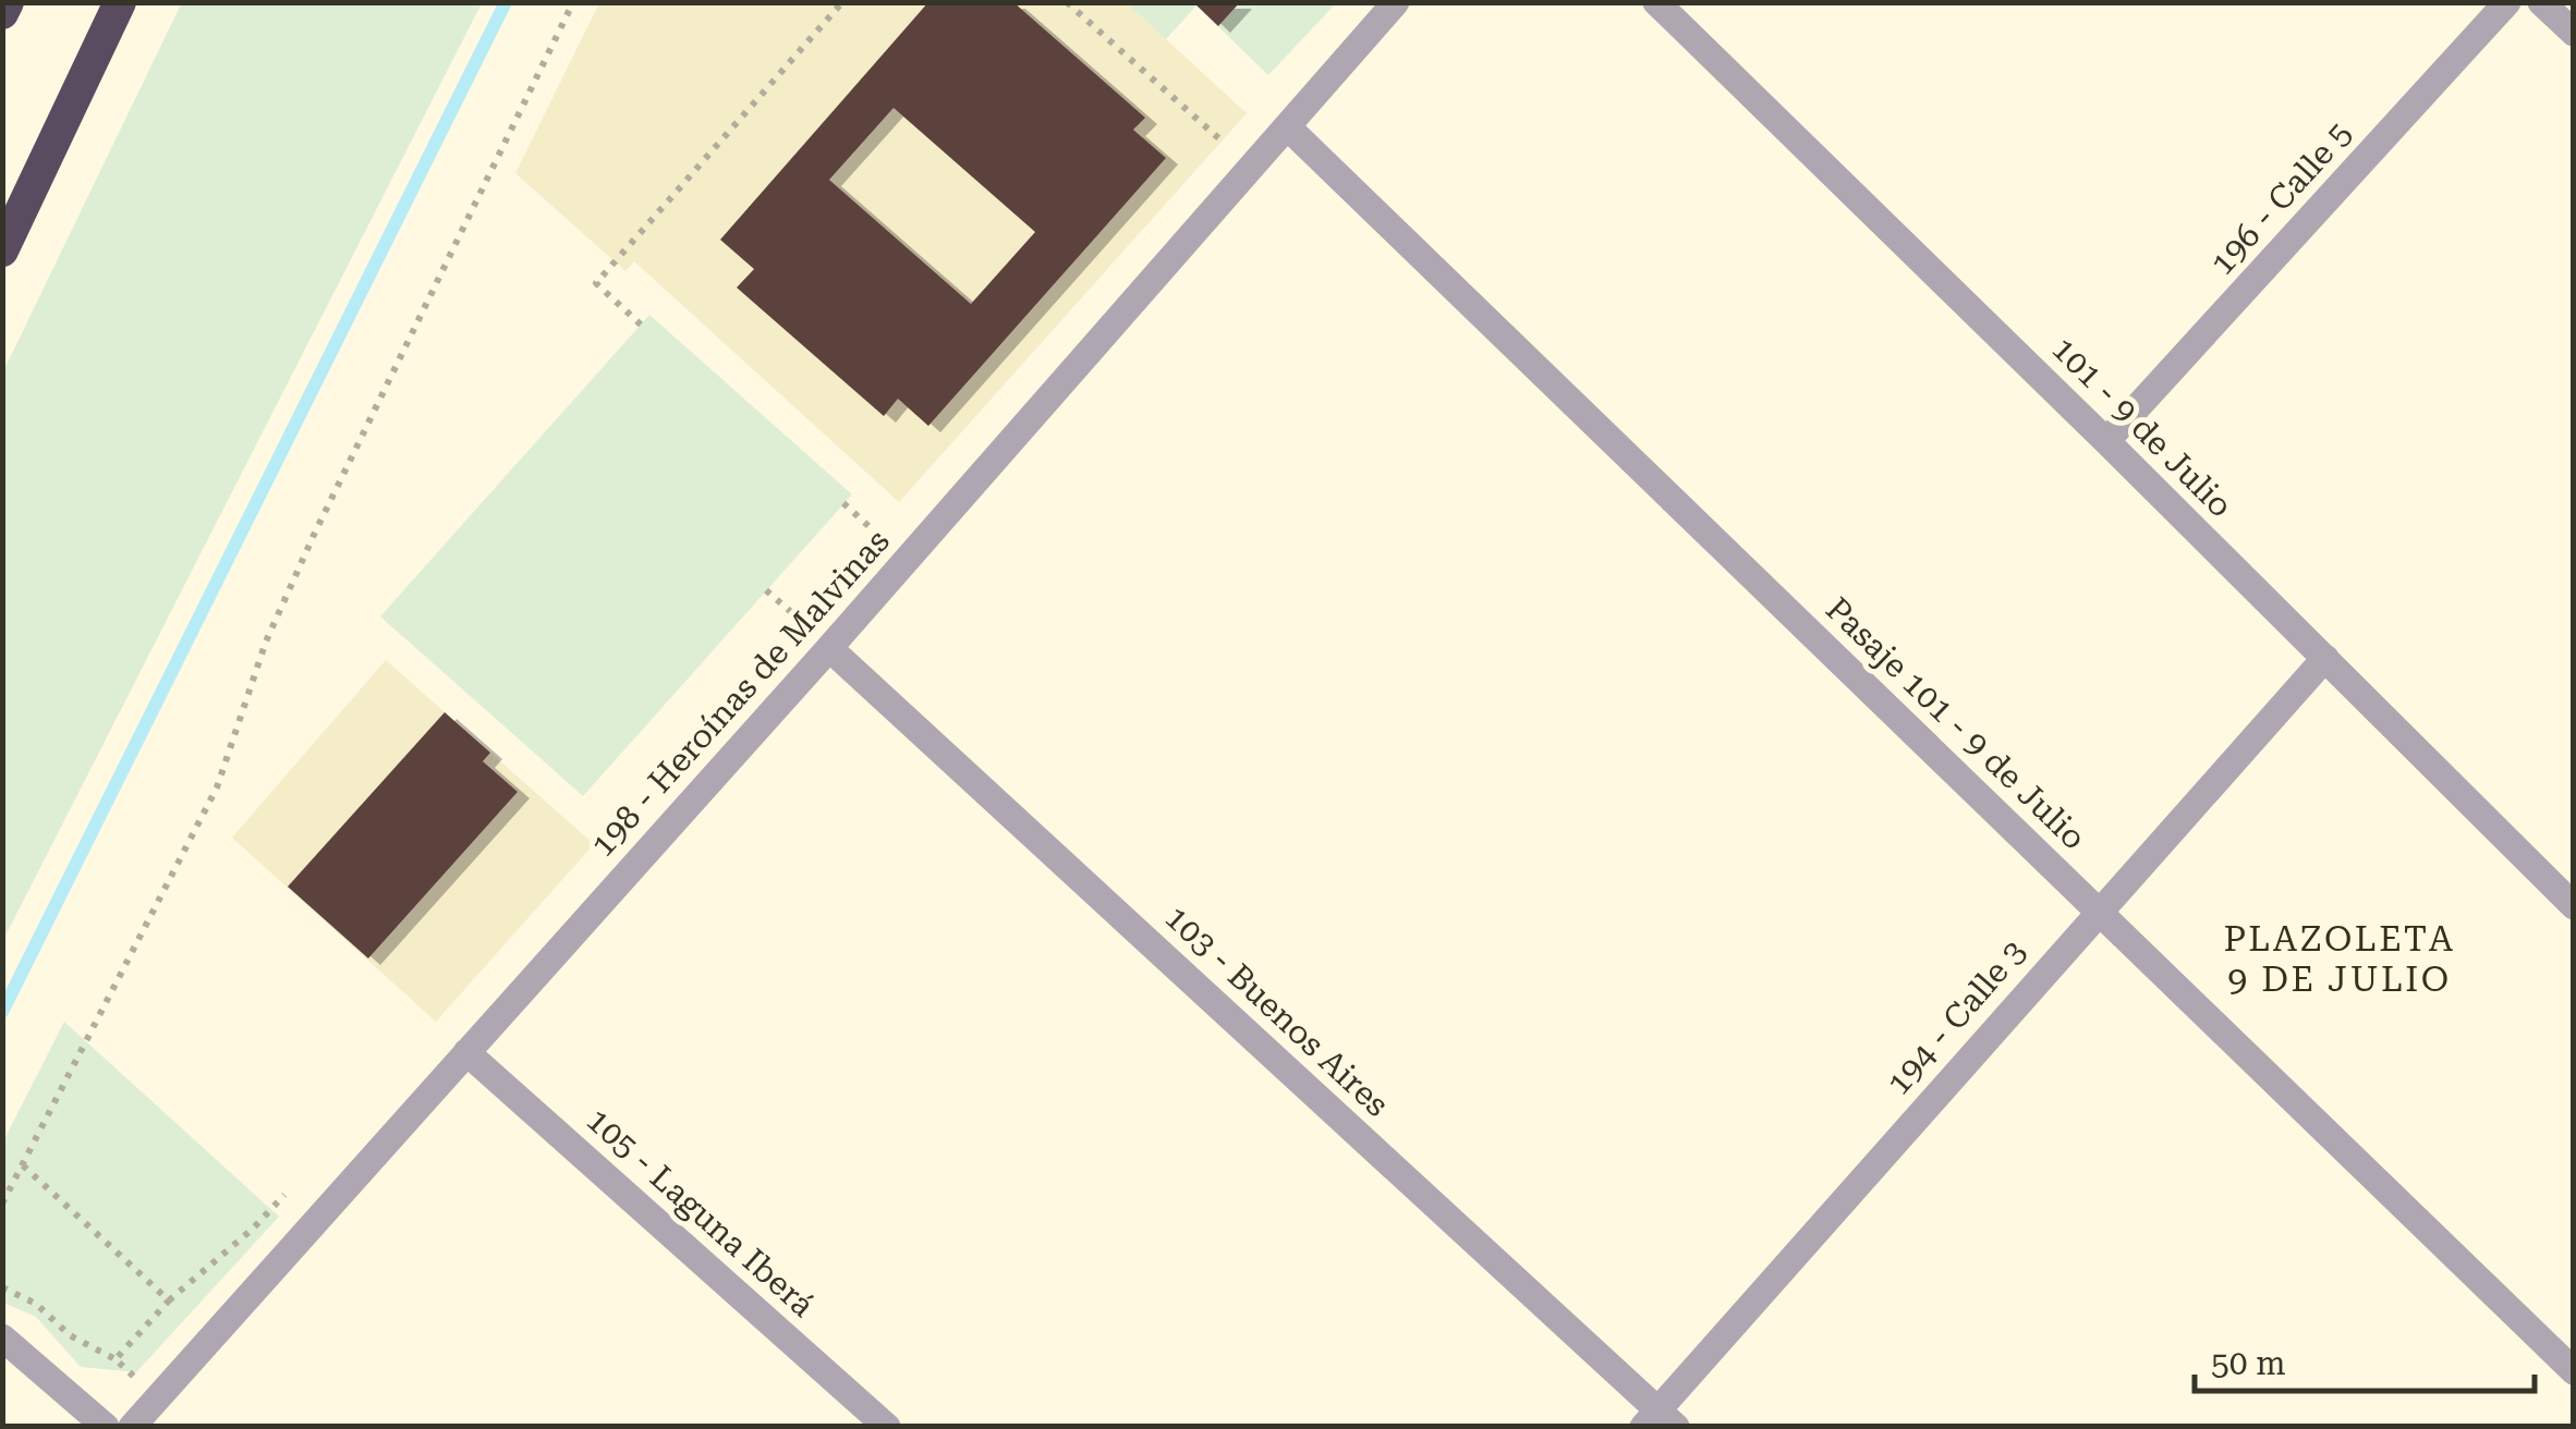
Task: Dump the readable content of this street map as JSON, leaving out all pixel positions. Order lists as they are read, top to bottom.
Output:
{
  "streets": {
    "street": [
      "196 - Calle 5",
      "101 - 9 de Julio",
      "198 - Heroínas de Malvinas",
      "Pasaje 101 - 9 de Julio",
      "103 - Buenos Aires",
      "194 - Calle 3",
      "105 - Laguna Iberá"
    ]
  },
  "crossings": [
    ["196 - Calle 5", "101 - 9 de Julio"],
    ["101 - 9 de Julio", "194 - Calle 3"],
    ["198 - Heroínas de Malvinas", "Pasaje 101 - 9 de Julio"],
    ["198 - Heroínas de Malvinas", "103 - Buenos Aires"],
    ["198 - Heroínas de Malvinas", "105 - Laguna Iberá"],
    ["Pasaje 101 - 9 de Julio", "194 - Calle 3"],
    ["103 - Buenos Aires", "194 - Calle 3"]
  ],
  "districts": ["PLAZOLETA 9 DE JULIO"],
  "scale_bar": "50 m"
}
